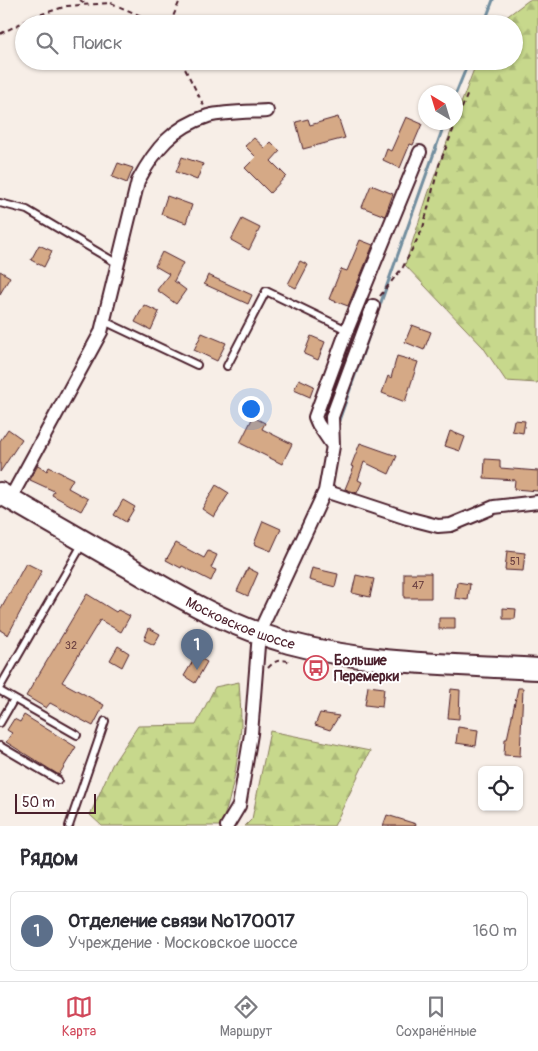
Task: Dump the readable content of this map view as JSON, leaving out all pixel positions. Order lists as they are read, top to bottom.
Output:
{
  "streets": {
    "main road": ["Московское шоссе"]
  },
  "places": {
    "bus stop": ["Большие Перемерки"]
  },
  "house_numbers": ["51", "47", "32"],
  "scale_bar": "50 m",
  "north": "top left",
  "page": {
    "search": "Поиск",
    "pins": "1",
    "scale": "50 m",
    "heading": "Рядом",
    "list": [
      {
        "mark": "1",
        "name": "Отделение связи №170017",
        "note": "Учреждение · Московское шоссе",
        "value": "160 m"
      }
    ],
    "nav": ["Карта", "Маршрут", "Сохранённые"]
  }
}
